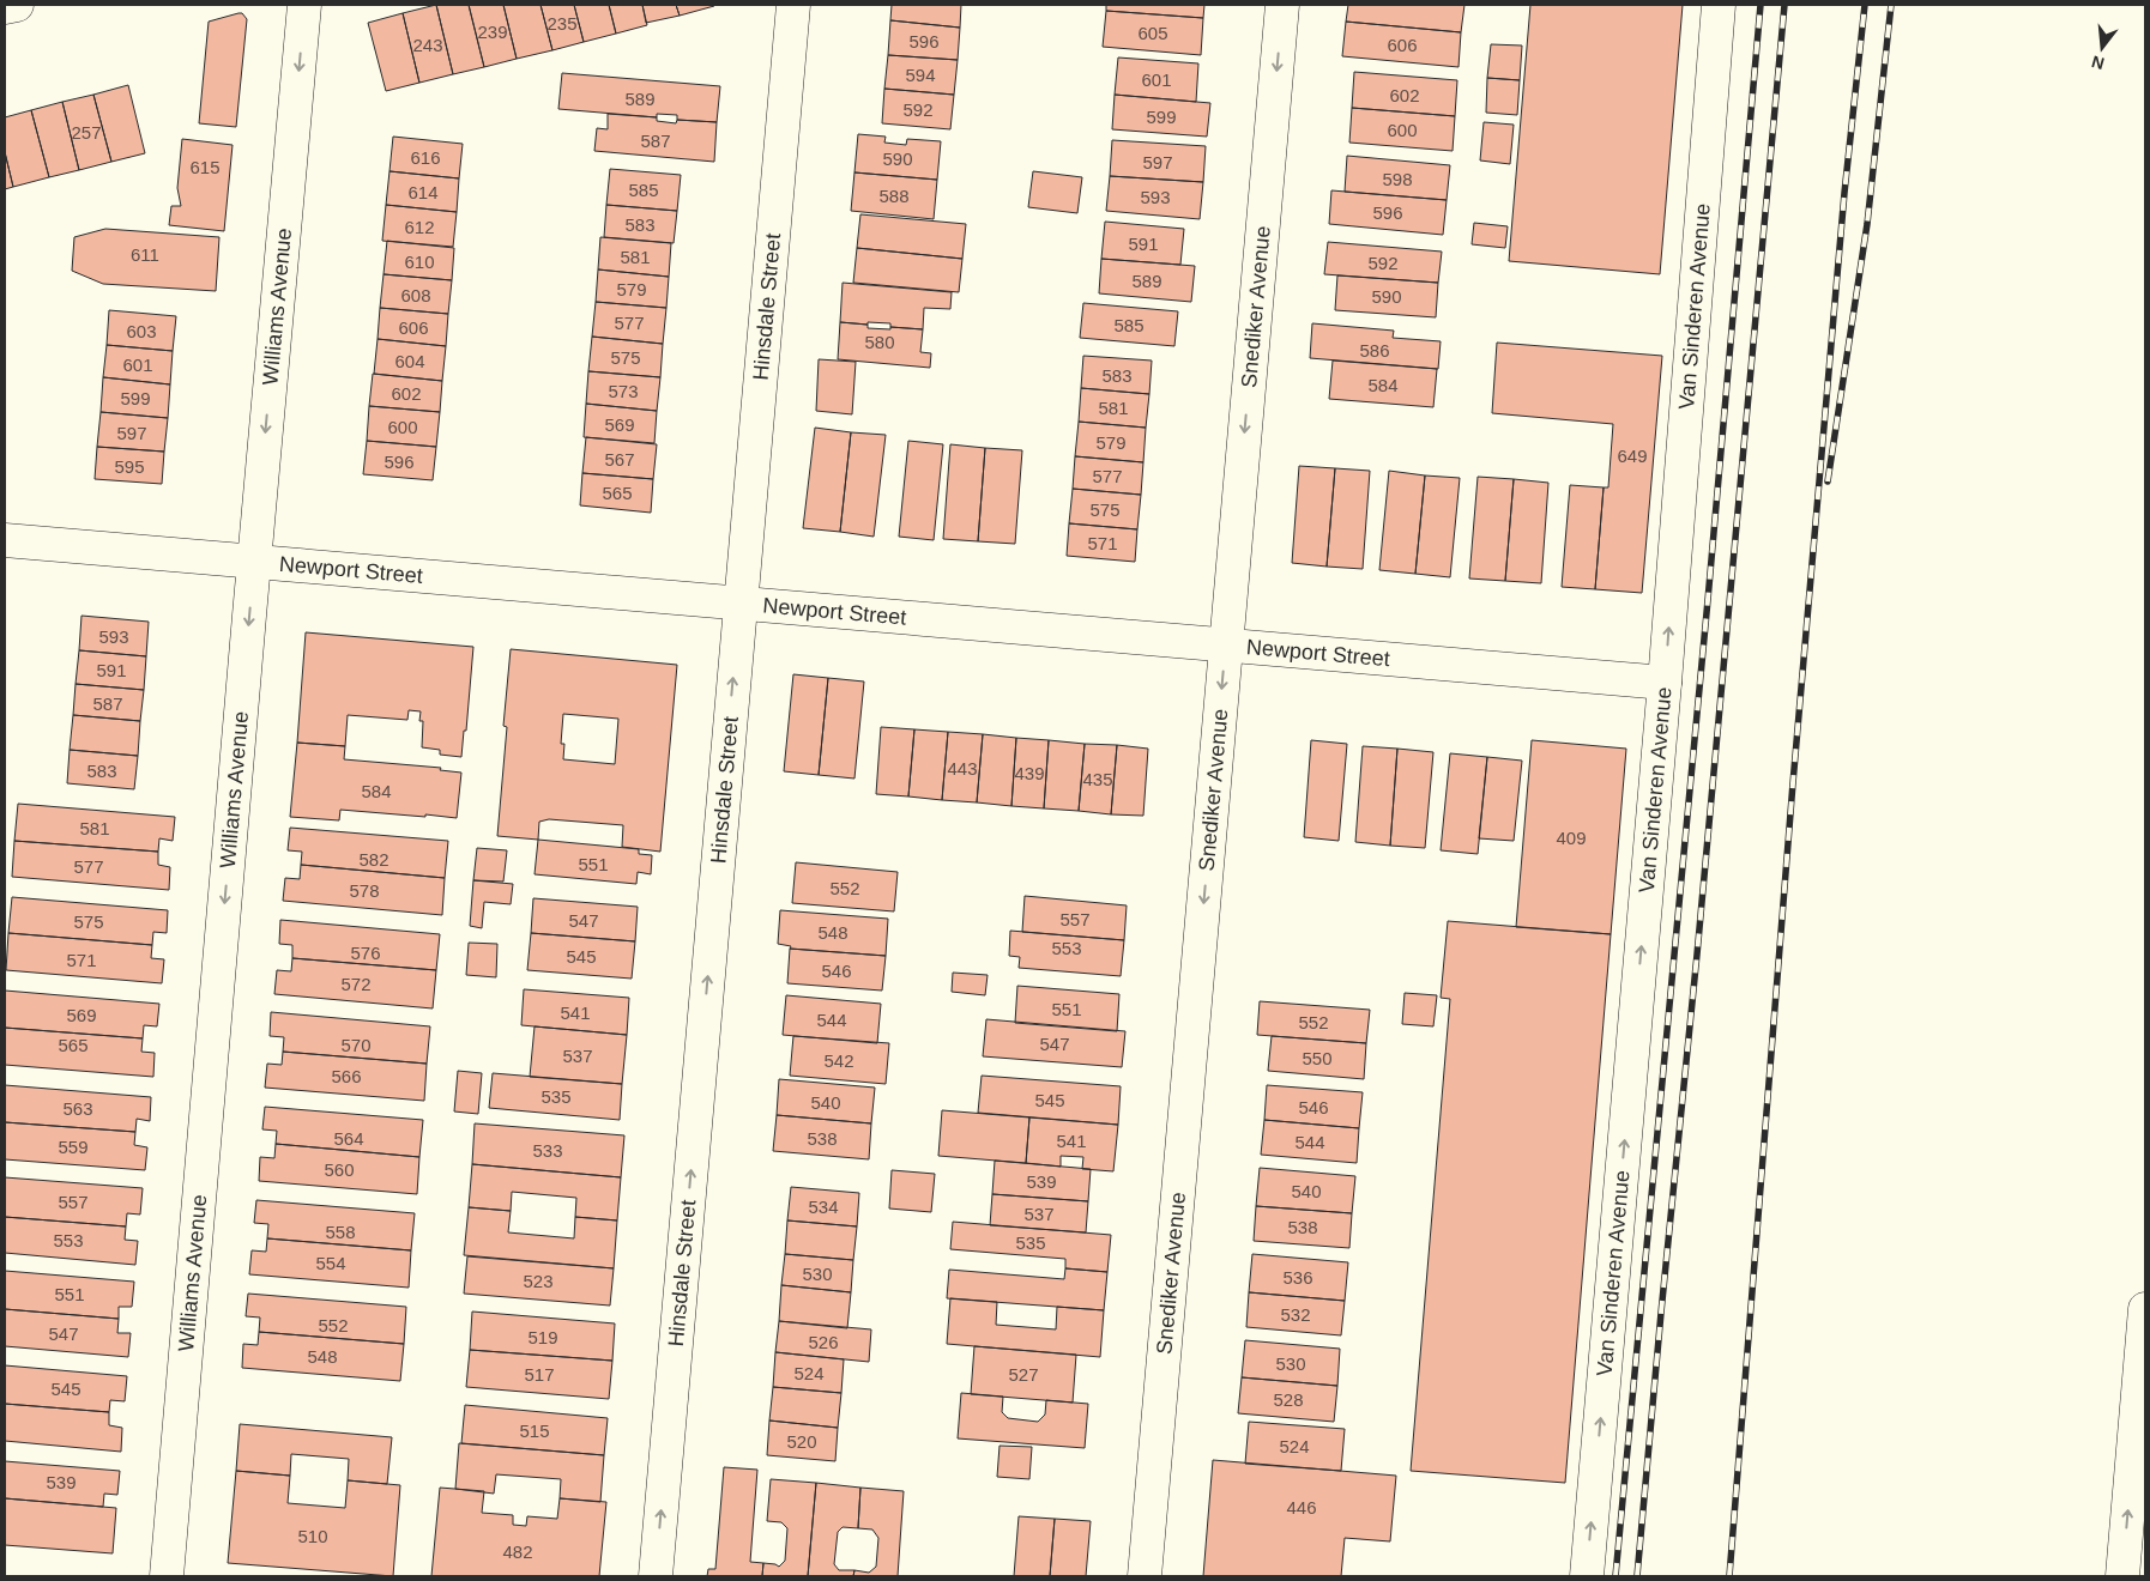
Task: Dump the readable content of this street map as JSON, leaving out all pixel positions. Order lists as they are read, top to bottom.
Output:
{
  "streets": {
    "street": [
      "Williams Avenue",
      "Hinsdale Street",
      "Snediker Avenue",
      "Van Sinderen Avenue",
      "Newport Street"
    ]
  },
  "crossings": [
    ["Williams Avenue", "Newport Street"],
    ["Hinsdale Street", "Newport Street"],
    ["Snediker Avenue", "Newport Street"],
    ["Van Sinderen Avenue", "Newport Street"]
  ],
  "one_way": [
    "Williams Avenue",
    "Hinsdale Street",
    "Snediker Avenue",
    "Van Sinderen Avenue"
  ],
  "house_numbers": [
    "235",
    "239",
    "605",
    "596",
    "243",
    "606",
    "594",
    "601",
    "602",
    "589",
    "592",
    "599",
    "600",
    "257",
    "587",
    "616",
    "590",
    "597",
    "615",
    "598",
    "585",
    "614",
    "588",
    "593",
    "596",
    "583",
    "612",
    "591",
    "611",
    "581",
    "610",
    "592",
    "589",
    "579",
    "608",
    "590",
    "577",
    "585",
    "606",
    "603",
    "580",
    "586",
    "575",
    "604",
    "601",
    "583",
    "584",
    "573",
    "602",
    "599",
    "581",
    "569",
    "600",
    "597",
    "579",
    "649",
    "567",
    "596",
    "595",
    "577",
    "565",
    "575",
    "571",
    "593",
    "591",
    "587",
    "443",
    "583",
    "439",
    "435",
    "584",
    "581",
    "409",
    "582",
    "551",
    "577",
    "552",
    "578",
    "557",
    "547",
    "575",
    "548",
    "553",
    "576",
    "545",
    "571",
    "546",
    "572",
    "551",
    "541",
    "569",
    "544",
    "552",
    "547",
    "565",
    "570",
    "537",
    "550",
    "542",
    "566",
    "535",
    "545",
    "540",
    "546",
    "563",
    "564",
    "538",
    "541",
    "544",
    "559",
    "533",
    "560",
    "539",
    "540",
    "557",
    "534",
    "537",
    "538",
    "558",
    "553",
    "535",
    "554",
    "530",
    "536",
    "523",
    "551",
    "532",
    "552",
    "547",
    "519",
    "526",
    "548",
    "530",
    "524",
    "517",
    "527",
    "545",
    "528",
    "515",
    "520",
    "524",
    "539",
    "446",
    "510",
    "482"
  ],
  "north": "bottom"
}
